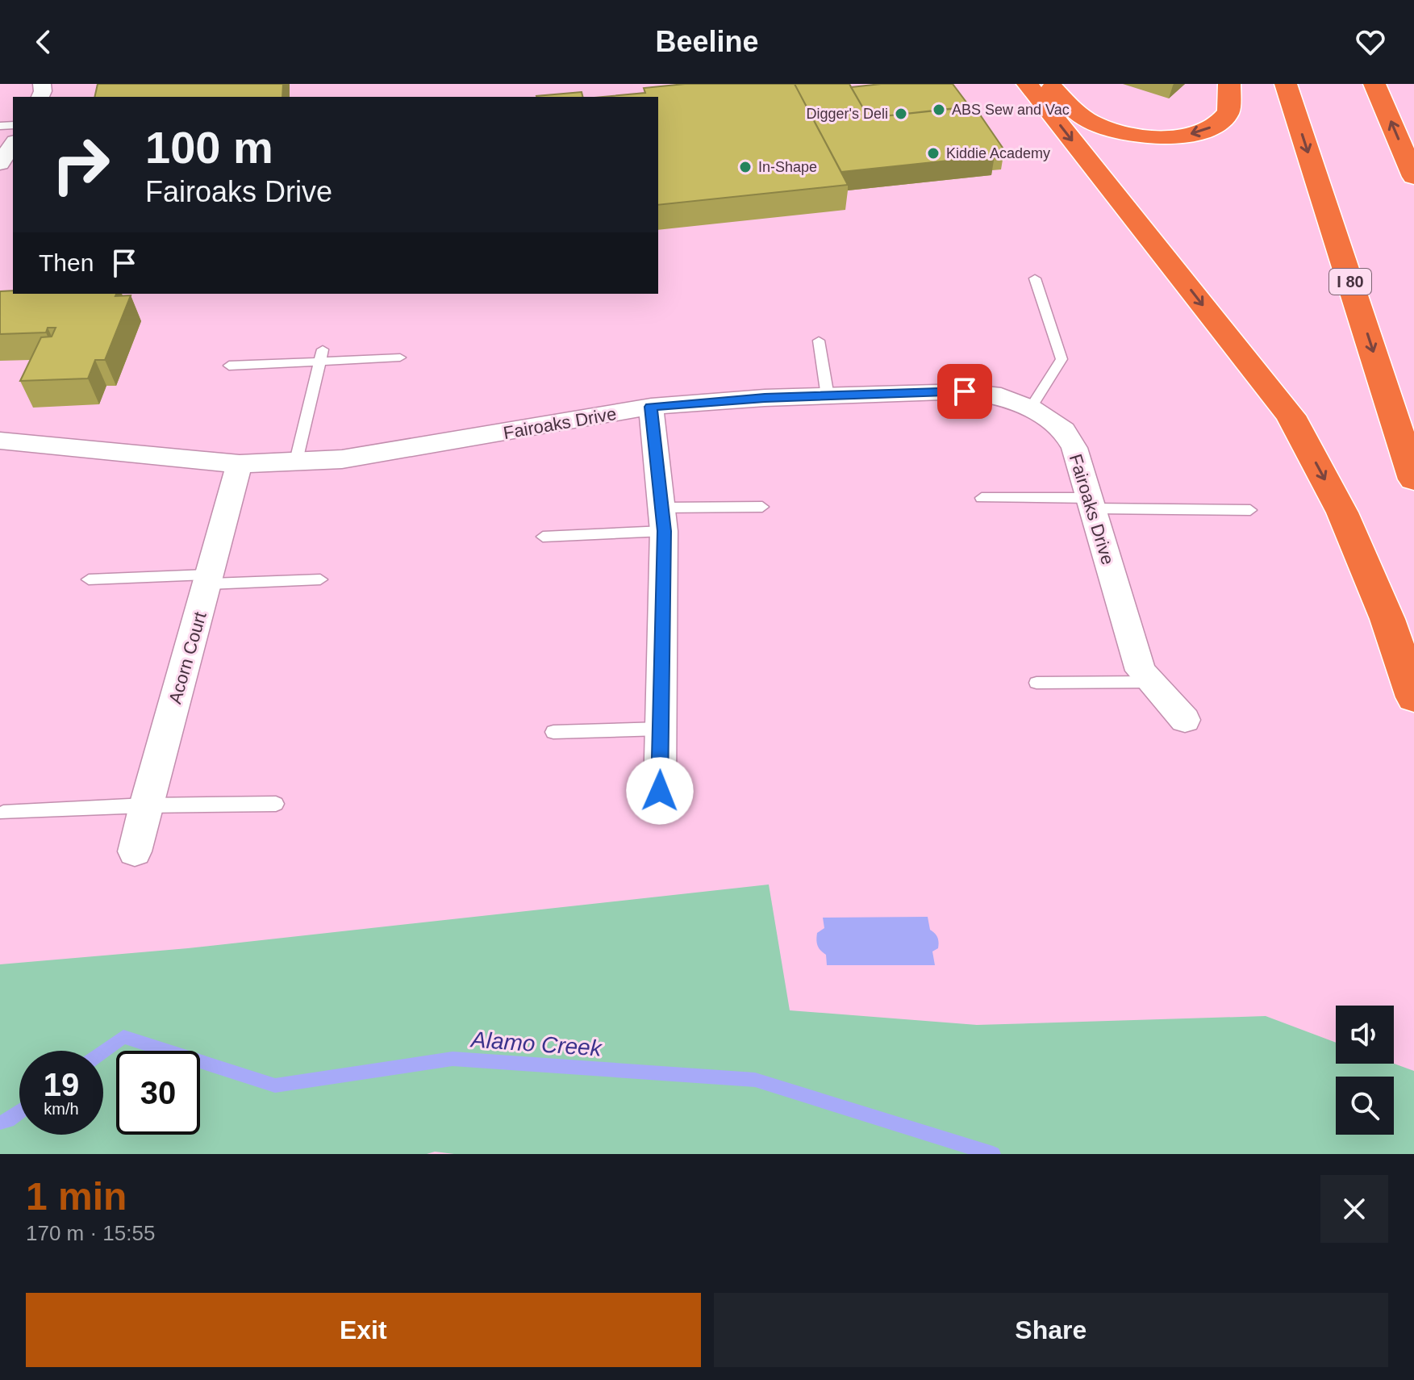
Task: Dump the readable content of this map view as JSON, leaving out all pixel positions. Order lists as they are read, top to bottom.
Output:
{
  "streets": {
    "highway": ["I 80"],
    "street": ["Fairoaks Drive", "Acorn Court"]
  },
  "crossings": [
    ["Fairoaks Drive", "Acorn Court"]
  ],
  "water": ["Alamo Creek"],
  "places": [
    "ABS Sew and Vac",
    "Digger's Deli",
    "Kiddie Academy",
    "In-Shape"
  ],
  "page": {
    "header": "Beeline",
    "turn": ["100 m", "Fairoaks Drive"],
    "then": "Then",
    "speed": "19 km/h",
    "limit": "30",
    "heading": ["1 min", "170 m · 15:55"],
    "buttons": ["Exit", "Share"]
  }
}
